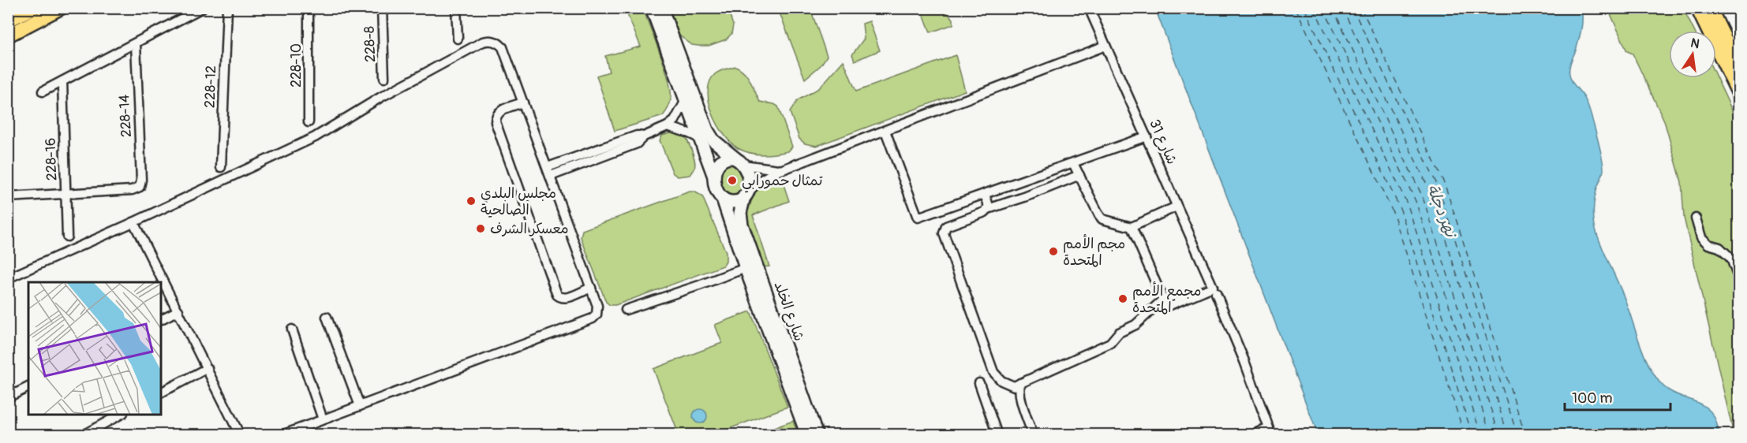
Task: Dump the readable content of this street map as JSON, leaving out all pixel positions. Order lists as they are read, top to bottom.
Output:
{
  "streets": {
    "main road": ["شارع الخلد"],
    "street": [
      "228-8",
      "228-10",
      "228-12",
      "228-14",
      "شارع 31",
      "228-16"
    ]
  },
  "crossings": [
    ["228-14", "228-16"]
  ],
  "water": ["نهر دجلة"],
  "places": [
    "تمثال حمورابي",
    "مجلس البلدي الصالحية",
    "معسكر الشرف",
    "مجم الأمم المتحدة",
    "مجمع الأمم المتحدة"
  ],
  "scale_bar": "100 m",
  "north": "top"
}
